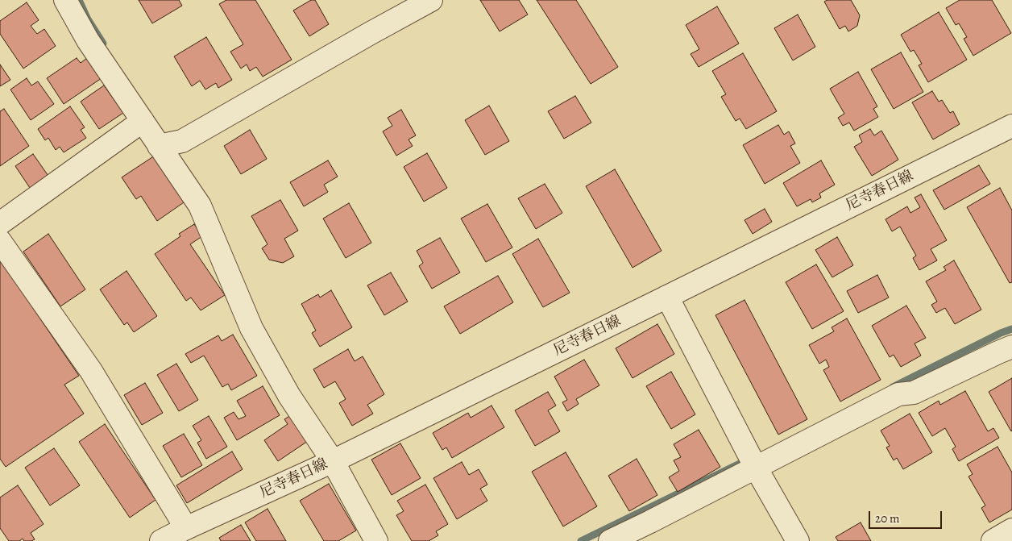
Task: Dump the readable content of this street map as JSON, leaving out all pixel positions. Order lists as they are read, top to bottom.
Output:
{
  "streets": {
    "street": ["尼寺春日線"]
  },
  "scale_bar": "20 m"
}
